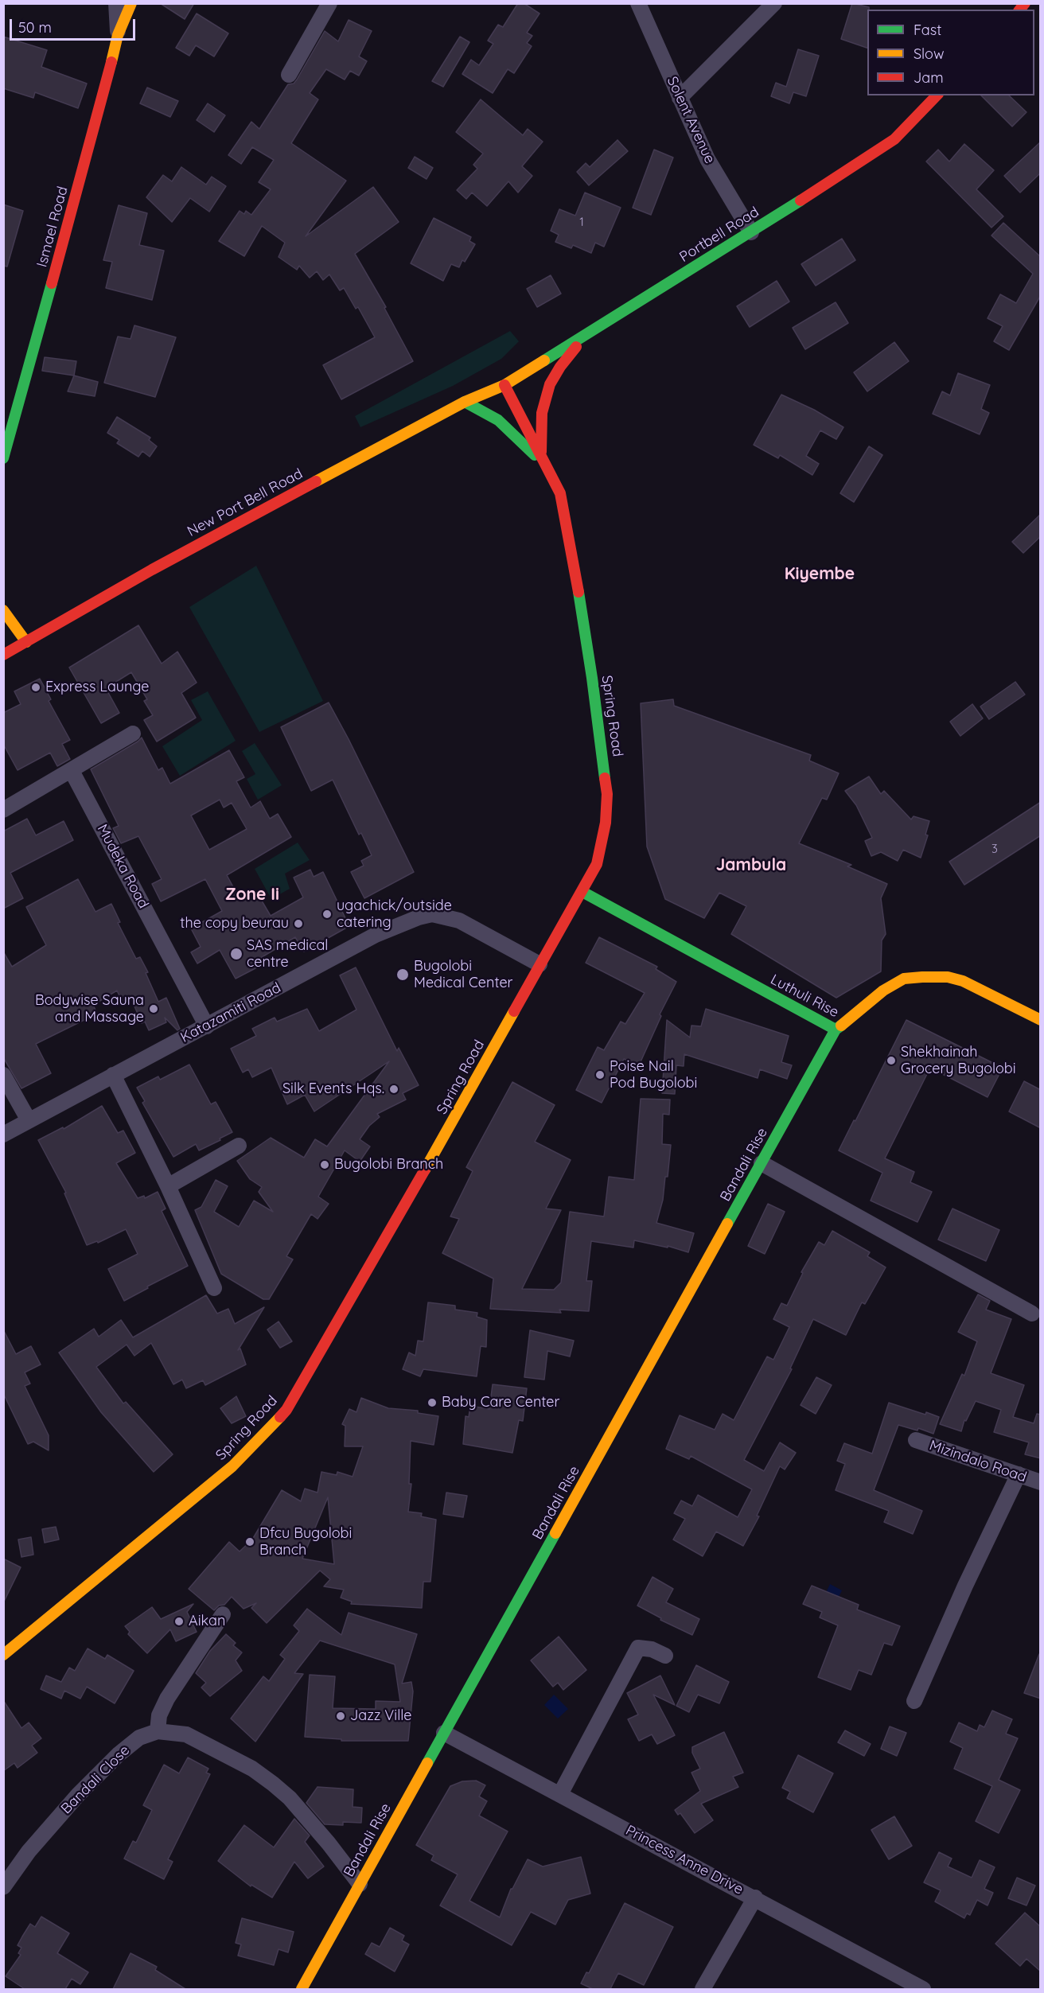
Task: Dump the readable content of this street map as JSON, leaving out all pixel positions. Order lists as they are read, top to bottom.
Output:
{
  "streets": {
    "main road": [
      "Ismael Road",
      "Portbell Road",
      "New Port Bell Road",
      "Spring Road",
      "Luthuli Rise",
      "Bandali Rise"
    ],
    "street": [
      "Solent Avenue",
      "Mudeka Road",
      "Katazamiti Road",
      "Mizindalo Road",
      "Bandali Close",
      "Princess Anne Drive"
    ]
  },
  "crossings": [
    ["Solent Avenue", "Portbell Road"],
    ["Portbell Road", "New Port Bell Road"],
    ["Portbell Road", "Spring Road"],
    ["New Port Bell Road", "Spring Road"],
    ["Spring Road", "Luthuli Rise"],
    ["Spring Road", "Katazamiti Road"],
    ["Mudeka Road", "Katazamiti Road"],
    ["Luthuli Rise", "Bandali Rise"],
    ["Bandali Rise", "Bandali Close"],
    ["Bandali Rise", "Princess Anne Drive"]
  ],
  "districts": ["Kiyembe", "Jambula", "Zone Ii"],
  "places": [
    "Express Launge",
    "ugachick/outside catering",
    "the copy beurau",
    "SAS medical centre",
    "Bugolobi Medical Center",
    "Bodywise Sauna and Massage",
    "Shekhainah Grocery Bugolobi",
    "Poise Nail Pod Bugolobi",
    "Silk Events Hqs.",
    "Bugolobi Branch",
    "Baby Care Center",
    "Dfcu Bugolobi Branch",
    "Aikan",
    "Jazz Ville"
  ],
  "house_numbers": ["1", "3"],
  "legend": ["Fast", "Slow", "Jam"],
  "scale_bar": "50 m"
}
